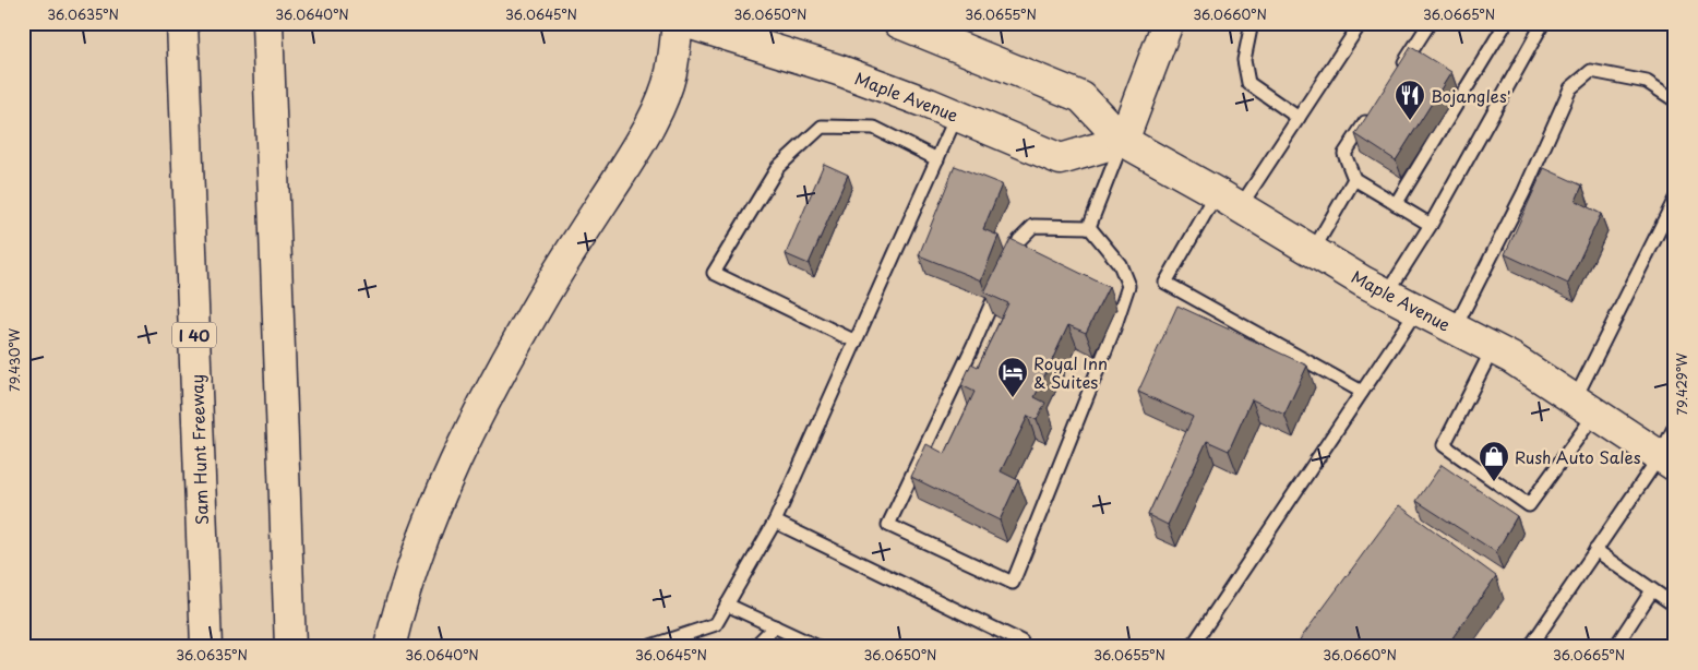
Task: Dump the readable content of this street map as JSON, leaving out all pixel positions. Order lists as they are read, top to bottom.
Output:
{
  "streets": {
    "main road": ["Maple Avenue", "I 40", "Sam Hunt Freeway"]
  },
  "places": {
    "restaurant": ["Bojangles'"],
    "hotel": ["Royal Inn & Suites"],
    "shop": ["Rush Auto Sales"]
  },
  "coordinates": [
    "36.0635°N",
    "36.0640°N",
    "36.0645°N",
    "36.0650°N",
    "36.0655°N",
    "36.0660°N",
    "36.0665°N",
    "79.430°W",
    "79.429°W"
  ]
}
